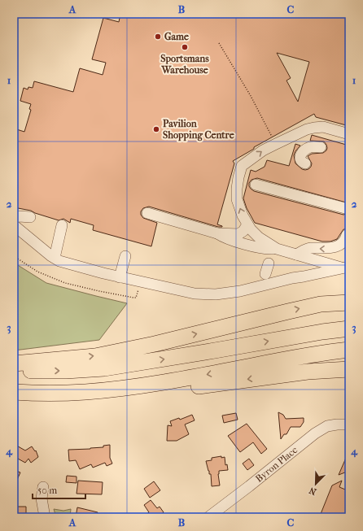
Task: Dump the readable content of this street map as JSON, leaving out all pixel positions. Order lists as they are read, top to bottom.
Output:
{
  "streets": {
    "street": ["Byron Place"]
  },
  "places": ["Game", "Sportsmans Warehouse", "Pavilion Shopping Centre"],
  "scale_bar": "50 m",
  "north": "bottom left",
  "grid": {
    "columns": ["A", "B", "C"],
    "rows": [
      "1",
      "2",
      "3",
      "4"
    ]
  }
}
